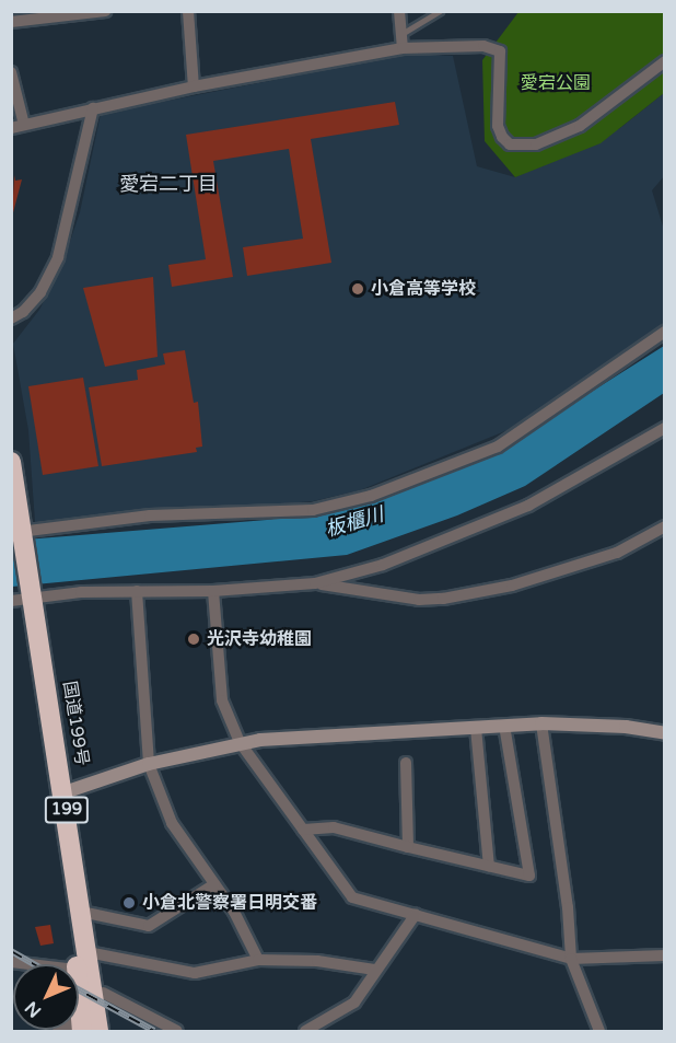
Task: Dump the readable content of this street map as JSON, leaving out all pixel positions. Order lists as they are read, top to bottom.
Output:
{
  "streets": {
    "highway": ["国道199号", "199"]
  },
  "districts": ["愛宕二丁目"],
  "water": ["板櫃川"],
  "parks": ["愛宕公園"],
  "places": ["小倉高等学校", "光沢寺幼稚園", "小倉北警察署日明交番"],
  "north": "bottom left"
}
